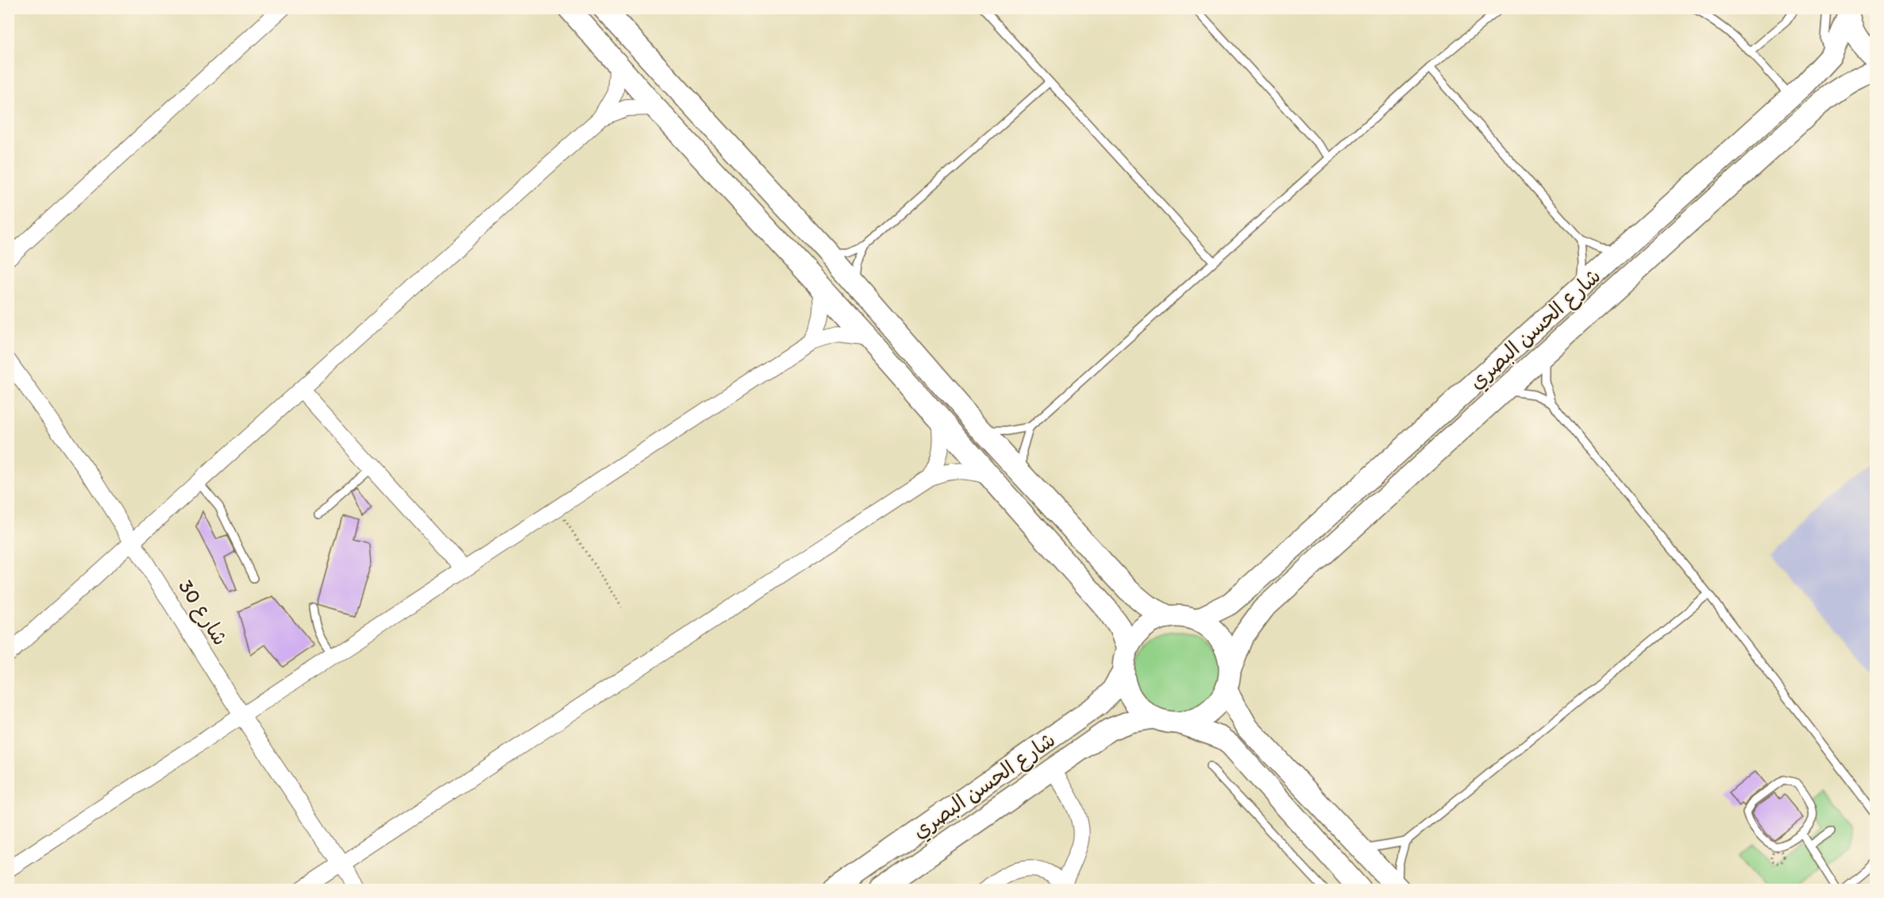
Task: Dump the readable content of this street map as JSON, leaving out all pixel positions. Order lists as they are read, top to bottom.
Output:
{
  "streets": {
    "street": ["شارع الحسن البصري", "شارع 30"]
  }
}
